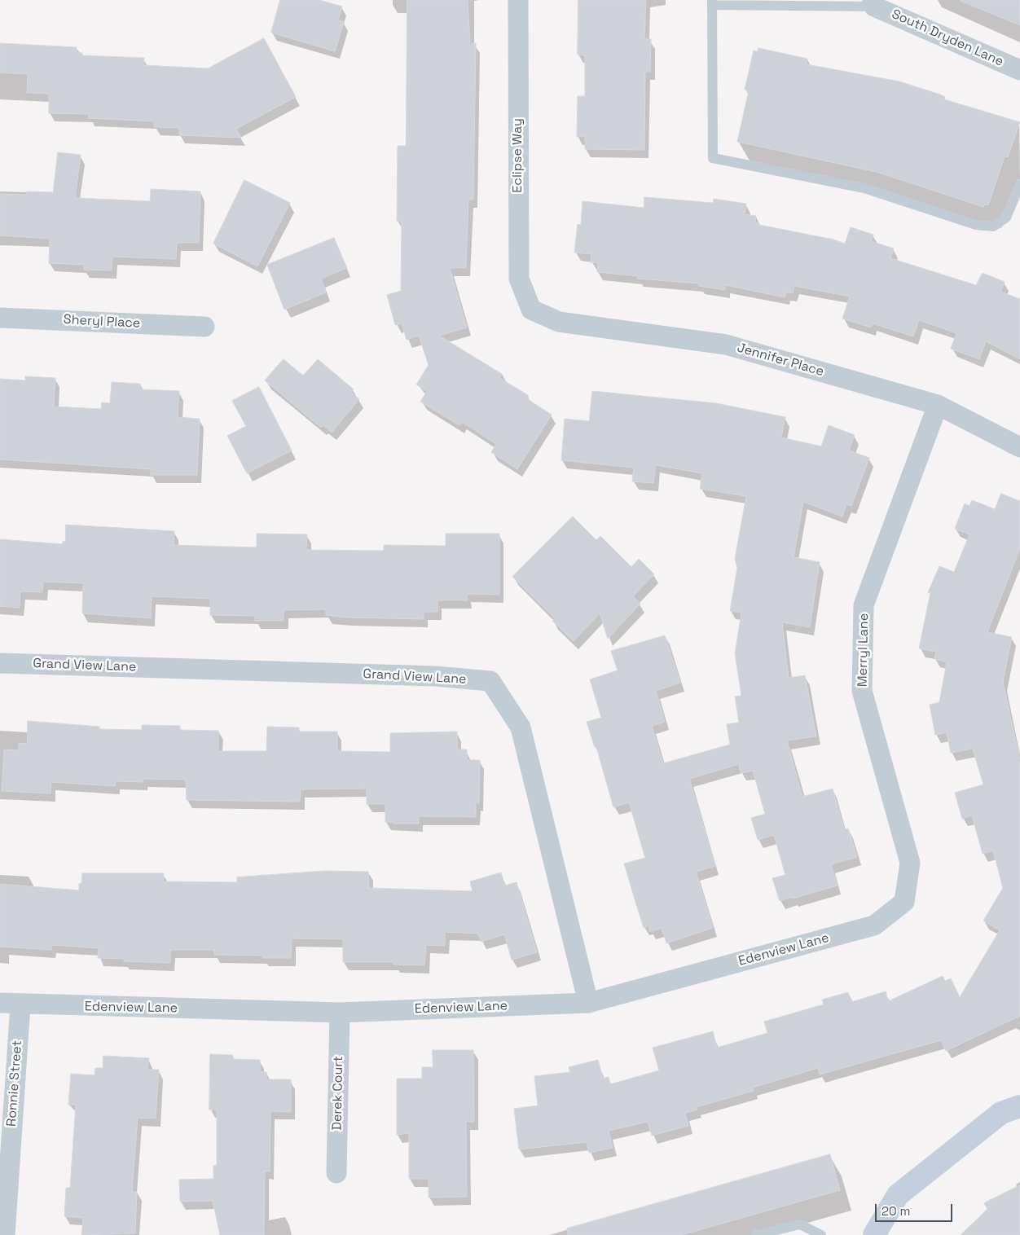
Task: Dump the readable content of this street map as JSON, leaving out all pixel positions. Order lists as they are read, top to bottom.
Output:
{
  "streets": {
    "street": [
      "South Dryden Lane",
      "Eclipse Way",
      "Sheryl Place",
      "Jennifer Place",
      "Merryl Lane",
      "Grand View Lane",
      "Edenview Lane",
      "Ronnie Street",
      "Derek Court"
    ]
  },
  "crossings": [
    ["Eclipse Way", "Jennifer Place"],
    ["Jennifer Place", "Merryl Lane"],
    ["Merryl Lane", "Edenview Lane"],
    ["Grand View Lane", "Edenview Lane"],
    ["Edenview Lane", "Ronnie Street"],
    ["Edenview Lane", "Derek Court"]
  ],
  "scale_bar": "20 m"
}
